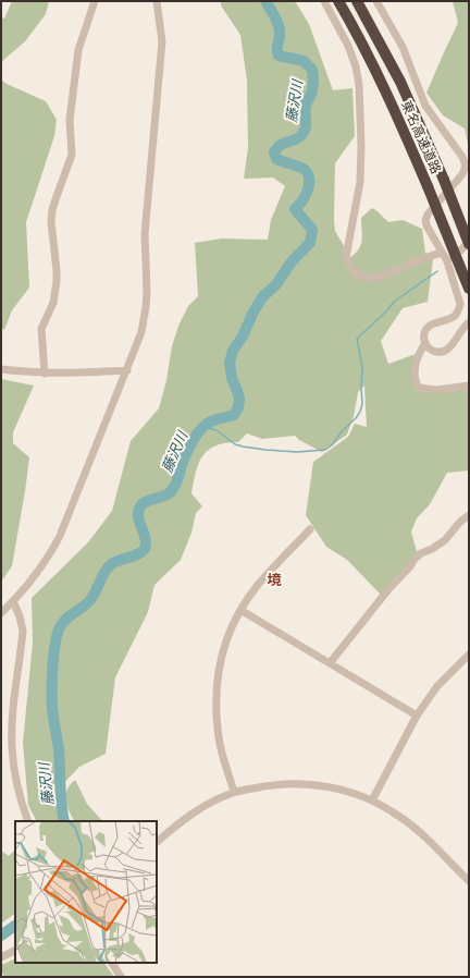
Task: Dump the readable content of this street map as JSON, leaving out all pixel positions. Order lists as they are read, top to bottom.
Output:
{
  "streets": {
    "highway": ["東名高速道路"]
  },
  "districts": ["境"],
  "water": ["藤沢川"]
}
